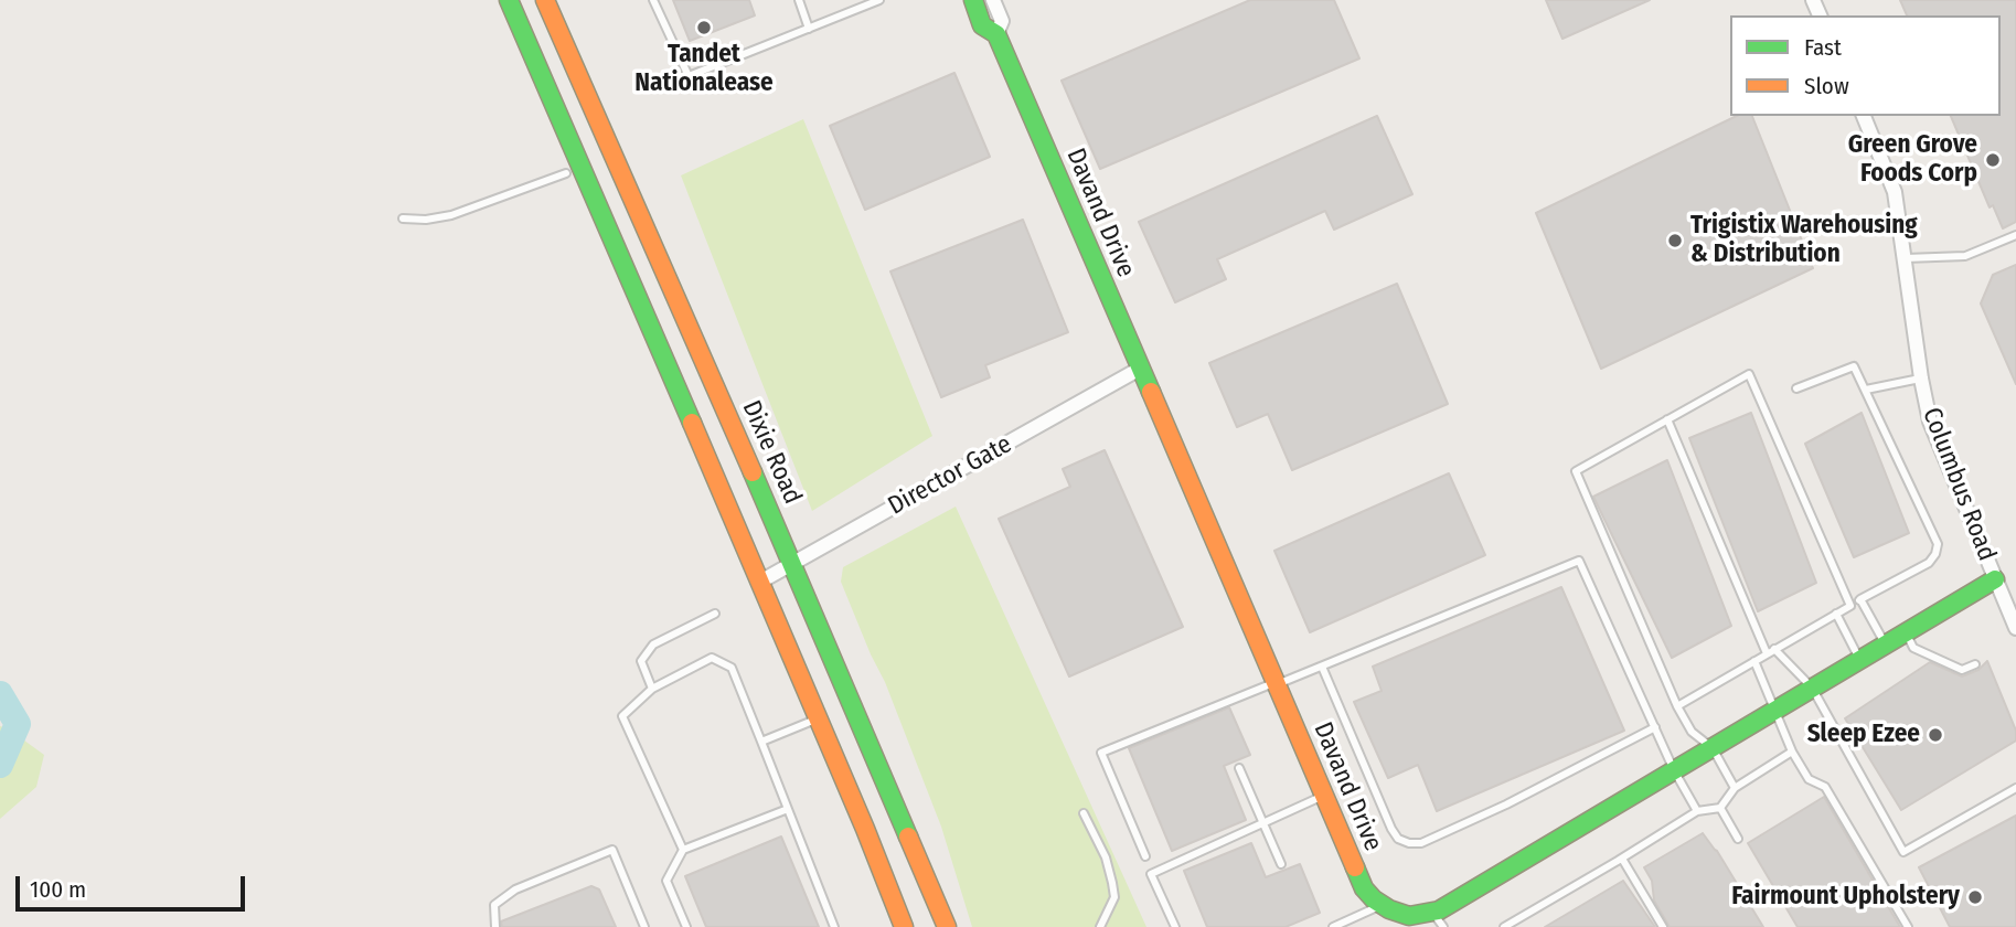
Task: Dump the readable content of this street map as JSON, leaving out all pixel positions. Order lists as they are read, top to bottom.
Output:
{
  "streets": {
    "main road": ["Davand Drive", "Dixie Road"],
    "street": ["Director Gate", "Columbus Road"]
  },
  "crossings": [
    ["Davand Drive", "Director Gate"],
    ["Dixie Road", "Director Gate"]
  ],
  "places": [
    "Tandet Nationalease",
    "Green Grove Foods Corp",
    "Trigistix Warehousing & Distribution",
    "Sleep Ezee",
    "Fairmount Upholstery"
  ],
  "legend": ["Fast", "Slow"],
  "scale_bar": "100 m"
}
